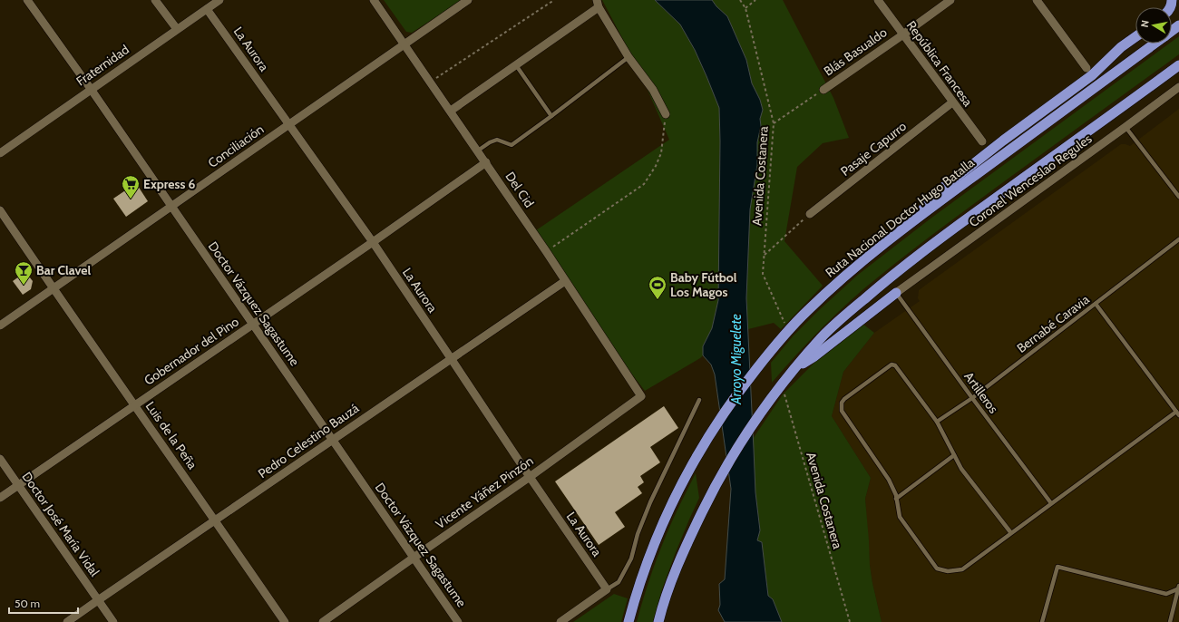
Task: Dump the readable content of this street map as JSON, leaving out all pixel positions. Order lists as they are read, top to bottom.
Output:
{
  "streets": {
    "highway": ["Ruta Nacional Doctor Hugo Batalla"],
    "street": [
      "La Aurora",
      "Blás Basualdo",
      "República Francesa",
      "Fraternidad",
      "Conciliación",
      "Pasaje Capurro",
      "Coronel Wenceslao Regules",
      "Del Cid",
      "Doctor Vázquez Sagastume",
      "Gobernador del Pino",
      "Luis de la Peña",
      "Pedro Celestino Bauzá",
      "Vicente Yáñez Pinzón",
      "Doctor José María Vidal"
    ],
    "lane": ["Bernabé Caravia", "Artilleros"],
    "path": ["Avenida Costanera"]
  },
  "crossings": [
    ["La Aurora", "Fraternidad"],
    ["La Aurora", "Conciliación"],
    ["La Aurora", "Gobernador del Pino"],
    ["La Aurora", "Pedro Celestino Bauzá"],
    ["La Aurora", "Vicente Yáñez Pinzón"],
    ["Blás Basualdo", "República Francesa"],
    ["Blás Basualdo", "Avenida Costanera"],
    ["República Francesa", "Pasaje Capurro"],
    ["Fraternidad", "Doctor Vázquez Sagastume"],
    ["Conciliación", "Del Cid"],
    ["Conciliación", "Doctor Vázquez Sagastume"],
    ["Conciliación", "Luis de la Peña"],
    ["Avenida Costanera", "Ruta Nacional Doctor Hugo Batalla"],
    ["Coronel Wenceslao Regules", "Artilleros"],
    ["Del Cid", "Gobernador del Pino"],
    ["Del Cid", "Pedro Celestino Bauzá"],
    ["Del Cid", "Vicente Yáñez Pinzón"],
    ["Doctor Vázquez Sagastume", "Gobernador del Pino"],
    ["Doctor Vázquez Sagastume", "Pedro Celestino Bauzá"],
    ["Doctor Vázquez Sagastume", "Vicente Yáñez Pinzón"],
    ["Bernabé Caravia", "Artilleros"],
    ["Gobernador del Pino", "Luis de la Peña"],
    ["Gobernador del Pino", "Doctor José María Vidal"],
    ["Luis de la Peña", "Pedro Celestino Bauzá"],
    ["Pedro Celestino Bauzá", "Doctor José María Vidal"]
  ],
  "water": ["Arroyo Miguelete"],
  "places": {
    "supermarket": ["Express 6"],
    "bar": ["Bar Clavel"],
    "sports": ["Baby Fútbol Los Magos"]
  },
  "scale_bar": "50 m",
  "north": "left"
}
